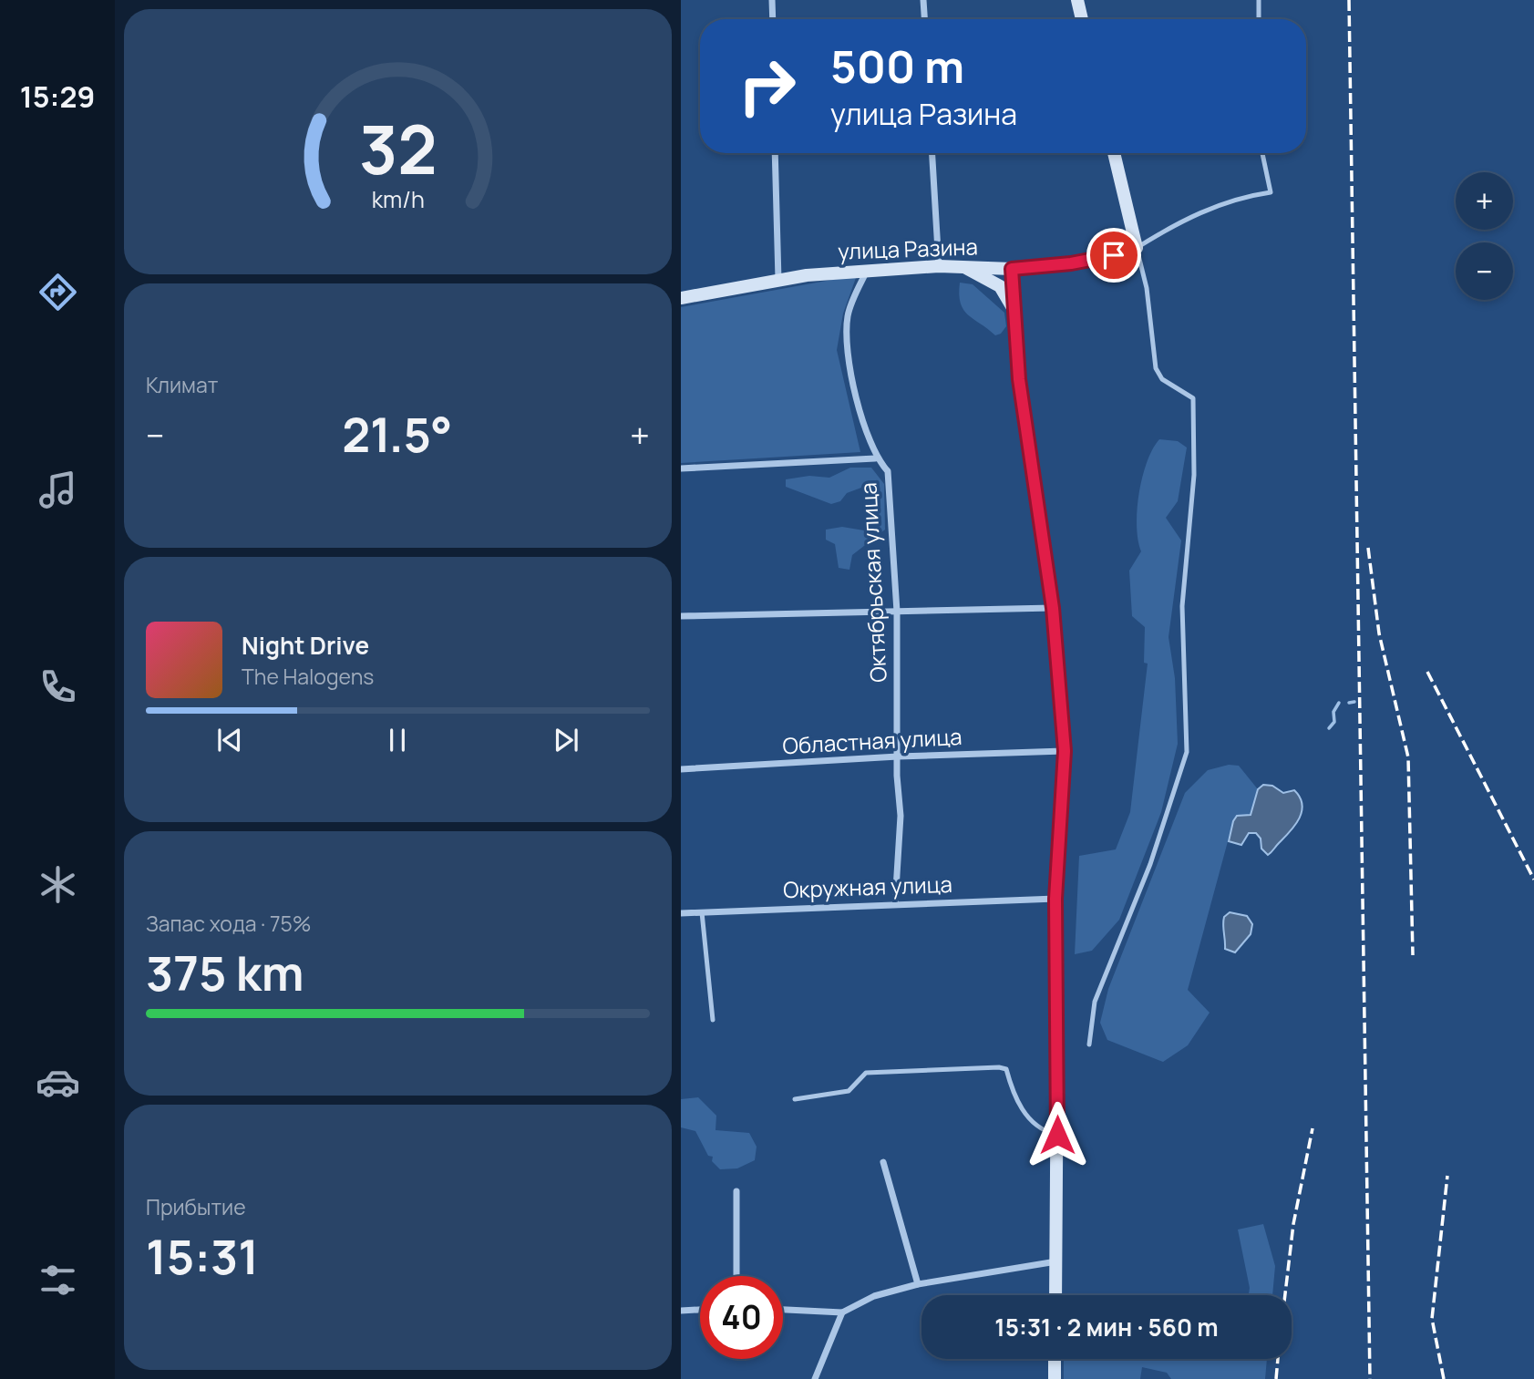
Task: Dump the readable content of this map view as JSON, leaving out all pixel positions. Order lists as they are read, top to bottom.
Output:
{
  "streets": {
    "street": [
      "улица Разина",
      "Октябрьская улица",
      "Областная улица",
      "Окружная улица"
    ]
  },
  "crossings": [
    ["улица Разина", "Октябрьская улица"],
    ["Октябрьская улица", "Областная улица"],
    ["Октябрьская улица", "Окружная улица"]
  ],
  "page": {
    "tabs": "15:29",
    "turn": ["500 m", "улица Разина"],
    "map_buttons": ["+", "−"],
    "tile": [
      "Климат",
      ["Запас хода · 75%", "375 km"],
      ["Прибытие", "15:31"]
    ],
    "heat": ["−", "21.5°", "+"],
    "song": ["Night Drive", "The Halogens"],
    "limit": "40",
    "trip": "15:31 · 2 мин · 560 m",
    "gauge": ["32", "km/h"]
  }
}
